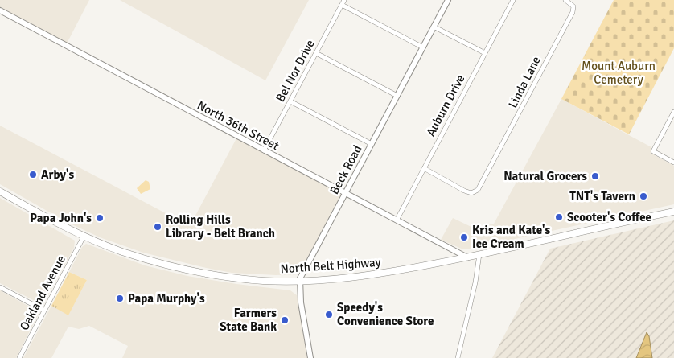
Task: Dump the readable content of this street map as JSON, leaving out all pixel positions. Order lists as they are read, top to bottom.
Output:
{
  "streets": {
    "main road": ["North Belt Highway"],
    "street": [
      "Bel Nor Drive",
      "Linda Lane",
      "Auburn Drive",
      "North 36th Street",
      "Beck Road",
      "Oakland Avenue"
    ]
  },
  "crossings": [
    ["Bel Nor Drive", "North 36th Street"],
    ["Linda Lane", "Auburn Drive"],
    ["Auburn Drive", "North 36th Street"],
    ["North 36th Street", "Beck Road"],
    ["North 36th Street", "North Belt Highway"],
    ["Beck Road", "North Belt Highway"],
    ["North Belt Highway", "Oakland Avenue"]
  ],
  "parks": ["Mount Auburn Cemetery"],
  "places": [
    "Arby's",
    "Natural Grocers",
    "TNT's Tavern",
    "Scooter's Coffee",
    "Papa John's",
    "Rolling Hills Library - Belt Branch",
    "Kris and Kate's Ice Cream",
    "Papa Murphy's",
    "Speedy's Convenience Store",
    "Farmers State Bank"
  ]
}
